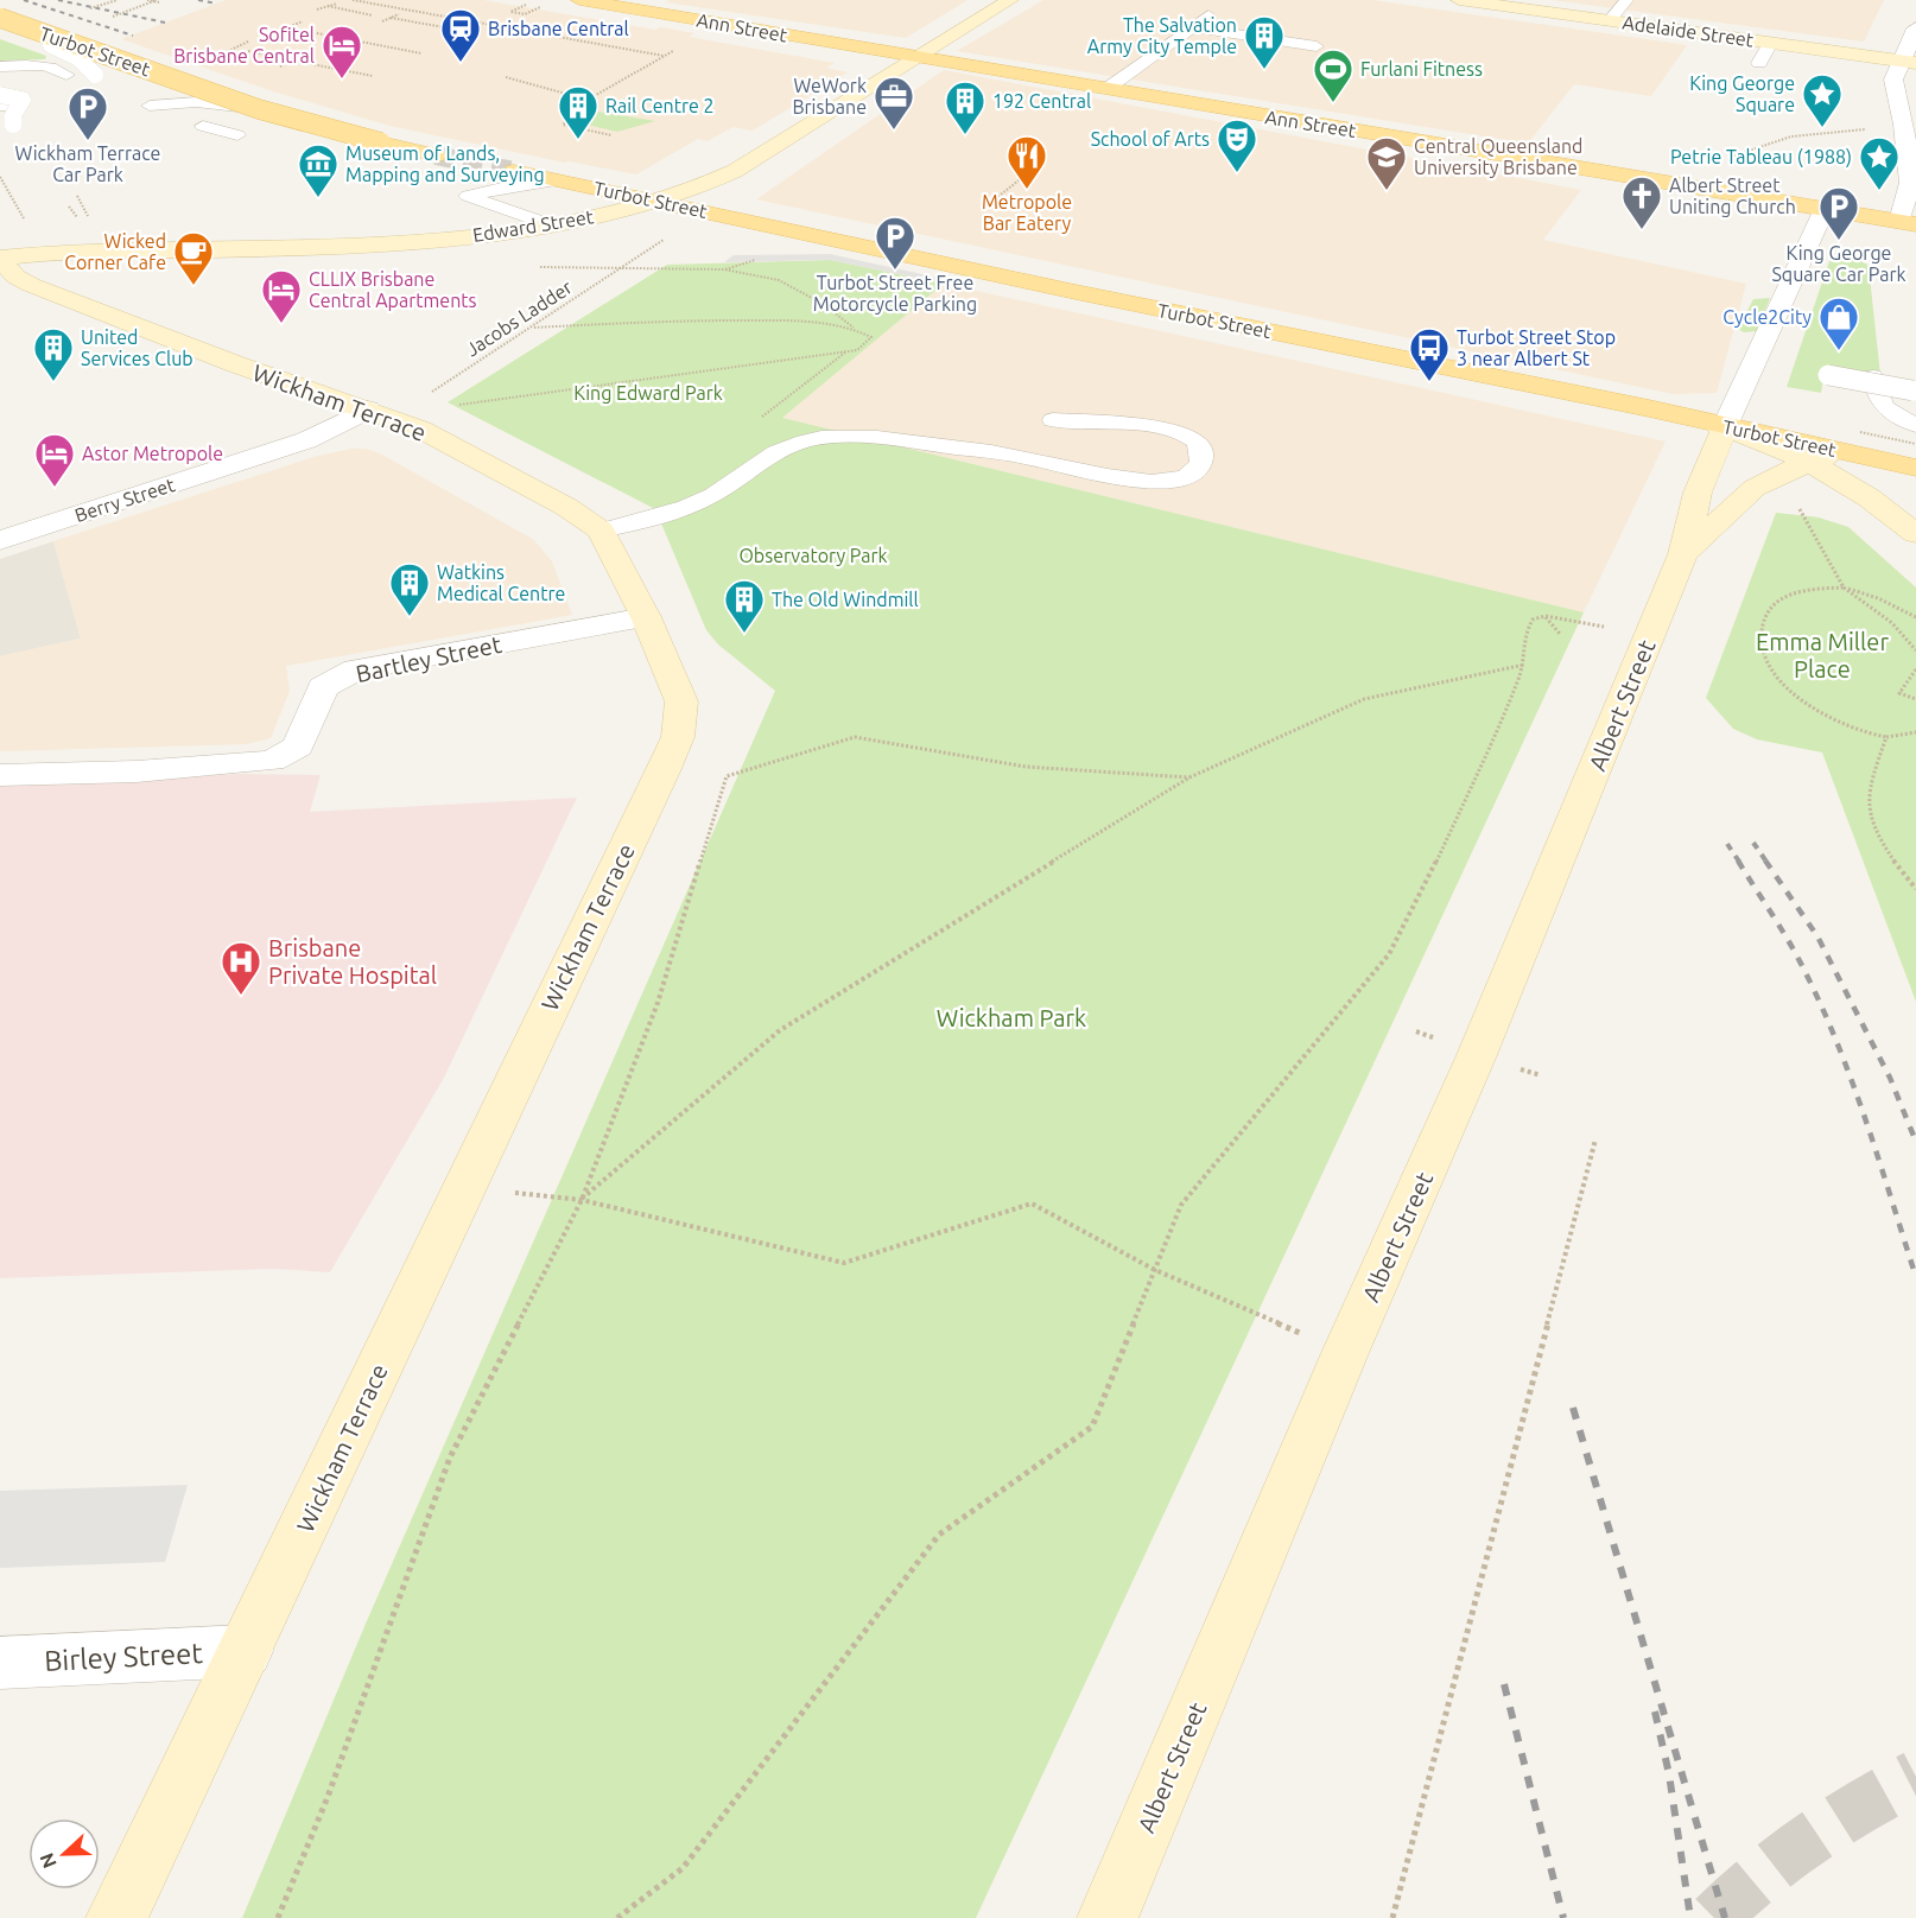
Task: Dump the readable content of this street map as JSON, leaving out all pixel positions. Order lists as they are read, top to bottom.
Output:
{
  "streets": {
    "main road": ["Ann Street", "Turbot Street"],
    "street": [
      "Adelaide Street",
      "Edward Street",
      "Wickham Terrace",
      "Berry Street",
      "Bartley Street",
      "Albert Street",
      "Birley Street"
    ],
    "path": ["Jacobs Ladder"]
  },
  "crossings": [
    ["Ann Street", "Edward Street"],
    ["Ann Street", "Albert Street"],
    ["Turbot Street", "Edward Street"],
    ["Turbot Street", "Albert Street"],
    ["Edward Street", "Wickham Terrace"],
    ["Wickham Terrace", "Berry Street"],
    ["Wickham Terrace", "Bartley Street"],
    ["Wickham Terrace", "Birley Street"]
  ],
  "parks": [
    "King Edward Park",
    "Observatory Park",
    "Emma Miller Place",
    "Wickham Park"
  ],
  "places": {
    "station": ["Brisbane Central"],
    "building": [
      "The Salvation Army City Temple",
      "192 Central",
      "Rail Centre 2",
      "United Services Club",
      "Watkins Medical Centre",
      "The Old Windmill"
    ],
    "hotel": ["Sofitel Brisbane Central", "CLLIX Brisbane Central Apartments", "Astor Metropole"],
    "sports": ["Furlani Fitness"],
    "place": ["King George Square", "Petrie Tableau (1988)"],
    "office": ["WeWork Brisbane"],
    "parking": ["Wickham Terrace Car Park", "King George Square Car Park", "Turbot Street Free Motorcycle Parking"],
    "theatre": ["School of Arts"],
    "restaurant": ["Metropole Bar Eatery"],
    "school or university": ["Central Queensland University Brisbane"],
    "museum": ["Museum of Lands, Mapping and Surveying"],
    "church": ["Albert Street Uniting Church"],
    "cafe": ["Wicked Corner Cafe"],
    "shop": ["Cycle2City"],
    "bus stop": ["Turbot Street Stop 3 near Albert St"],
    "hospital": ["Brisbane Private Hospital"]
  },
  "north": "left"
}
